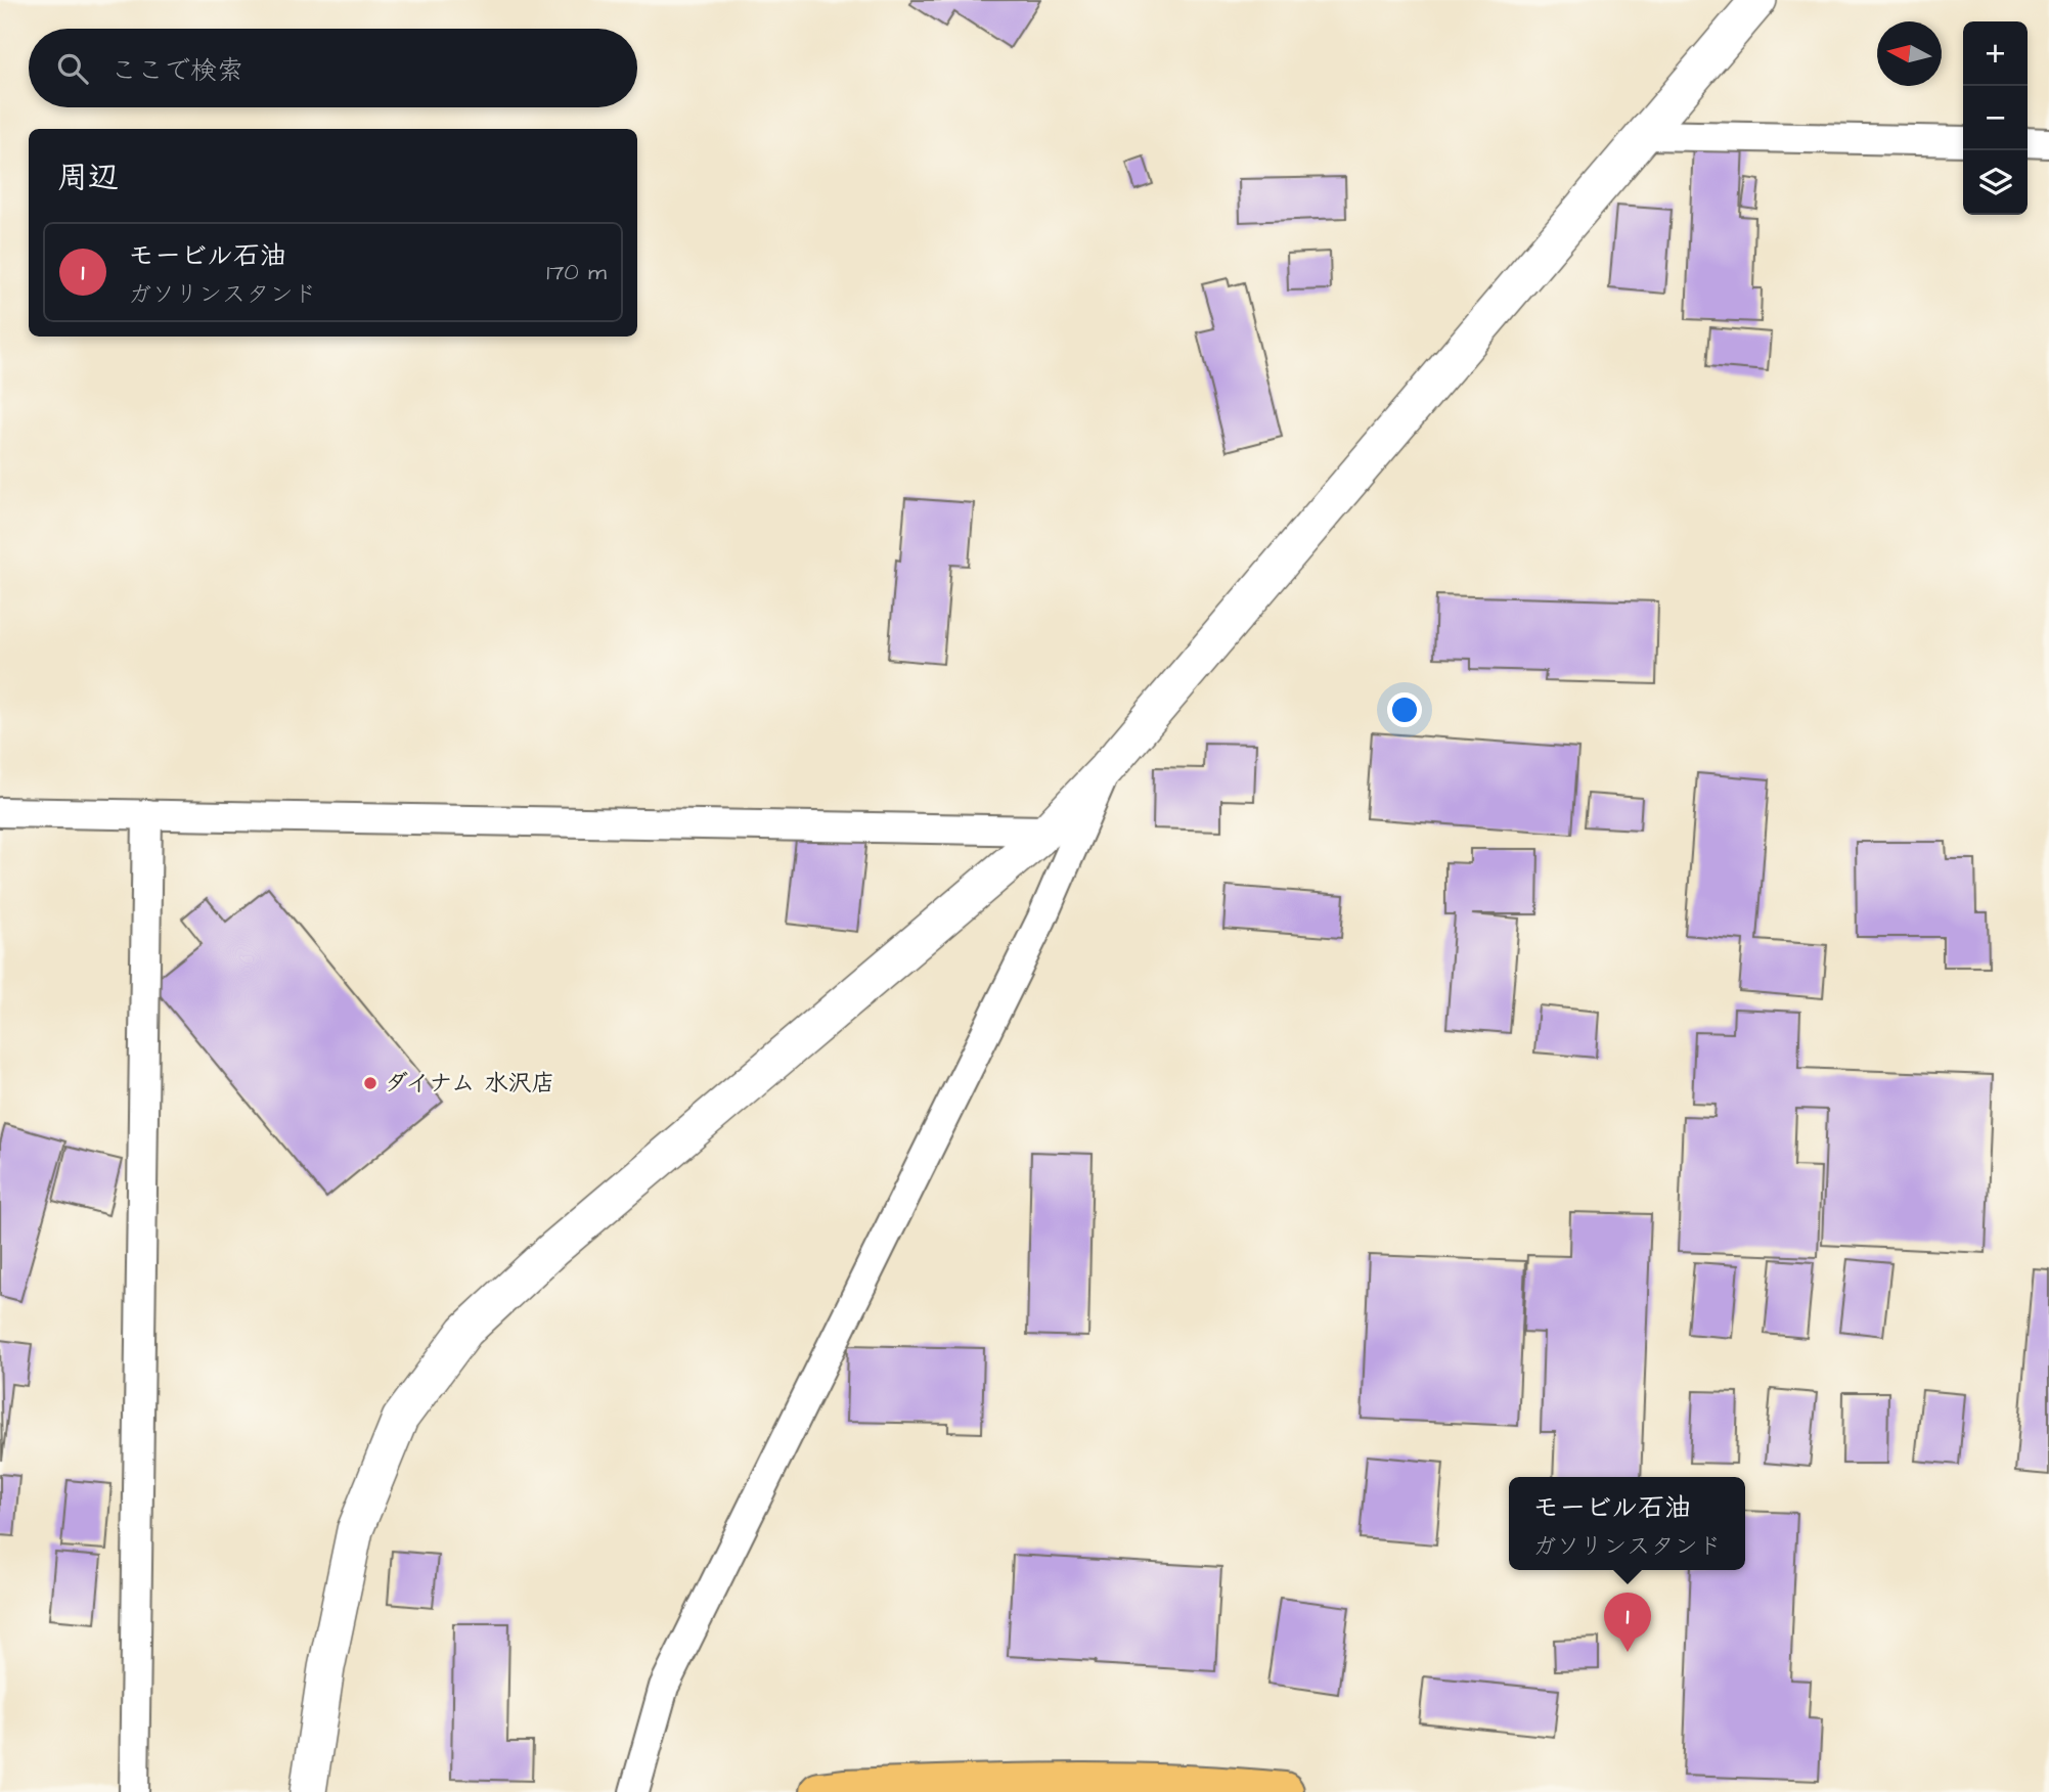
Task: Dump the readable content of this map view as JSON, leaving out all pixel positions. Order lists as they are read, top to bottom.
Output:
{
  "places": ["ダイナム 水沢店"],
  "north": "left",
  "page": {
    "map_buttons": ["+", "−"],
    "search": "ここで検索",
    "heading": "周辺",
    "list": [
      {
        "mark": "1",
        "name": "モービル石油",
        "note": "ガソリンスタンド",
        "value": "170 m"
      }
    ],
    "popup": ["モービル石油", "ガソリンスタンド"],
    "pins": "1"
  }
}
